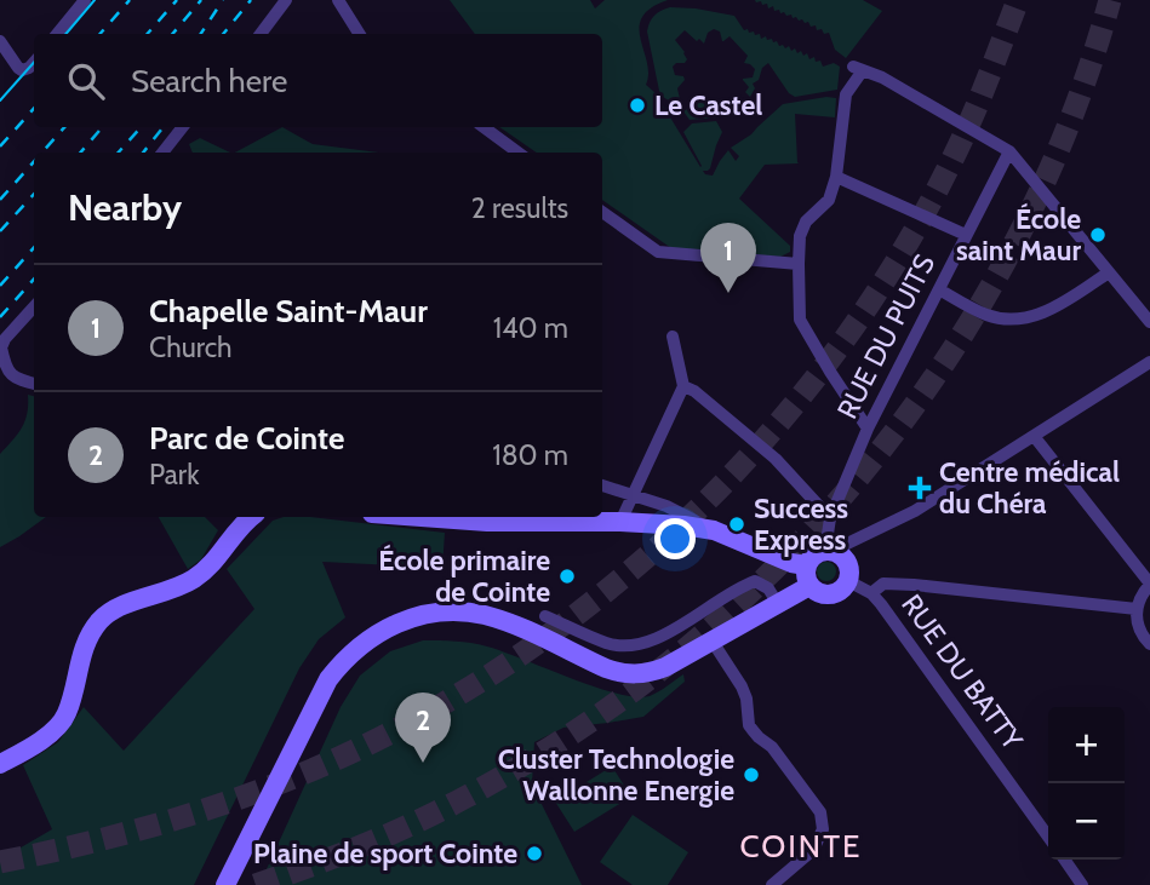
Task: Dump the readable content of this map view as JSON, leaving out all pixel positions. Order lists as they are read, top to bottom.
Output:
{
  "streets": {
    "street": ["RUE DU PUITS", "RUE DU BATTY"]
  },
  "crossings": [
    ["RUE DU PUITS", "RUE DU BATTY"]
  ],
  "districts": ["COINTE"],
  "places": {
    "other": [
      "Le Castel",
      "École saint Maur",
      "Success Express",
      "École primaire de Cointe",
      "Cluster Technologie Wallonne Energie",
      "Plaine de sport Cointe"
    ],
    "health": ["Centre médical du Chéra"]
  },
  "page": {
    "search": "Search here",
    "heading": ["Nearby", "2 results"],
    "pins": ["1", "2"],
    "list": [
      {
        "mark": "1",
        "name": "Chapelle Saint-Maur",
        "note": "Church",
        "value": "140 m"
      },
      {
        "mark": "2",
        "name": "Parc de Cointe",
        "note": "Park",
        "value": "180 m"
      }
    ],
    "map_buttons": ["+", "−"]
  }
}
